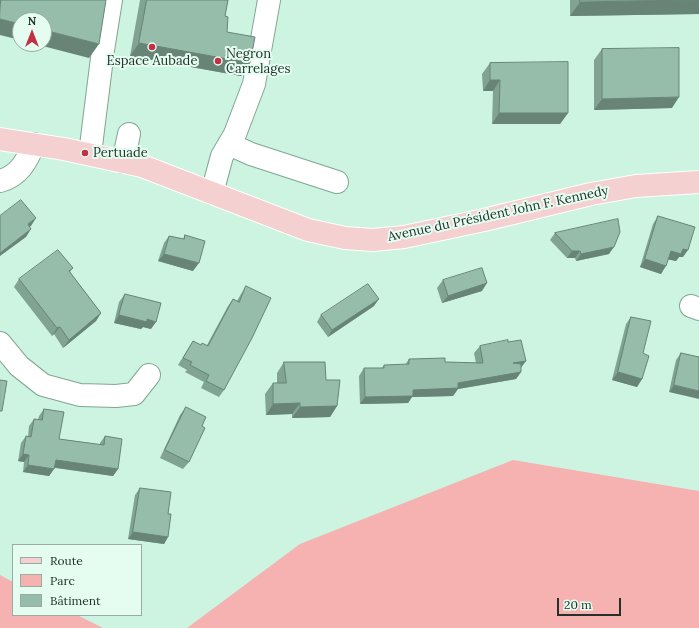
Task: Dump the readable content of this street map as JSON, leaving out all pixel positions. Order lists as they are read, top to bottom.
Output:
{
  "streets": {
    "main road": ["Avenue du Président John F. Kennedy"]
  },
  "places": ["Espace Aubade", "Negron Carrelages", "Pertuade"],
  "legend": ["Route", "Parc", "Bâtiment"],
  "scale_bar": "20 m",
  "north": "top"
}
